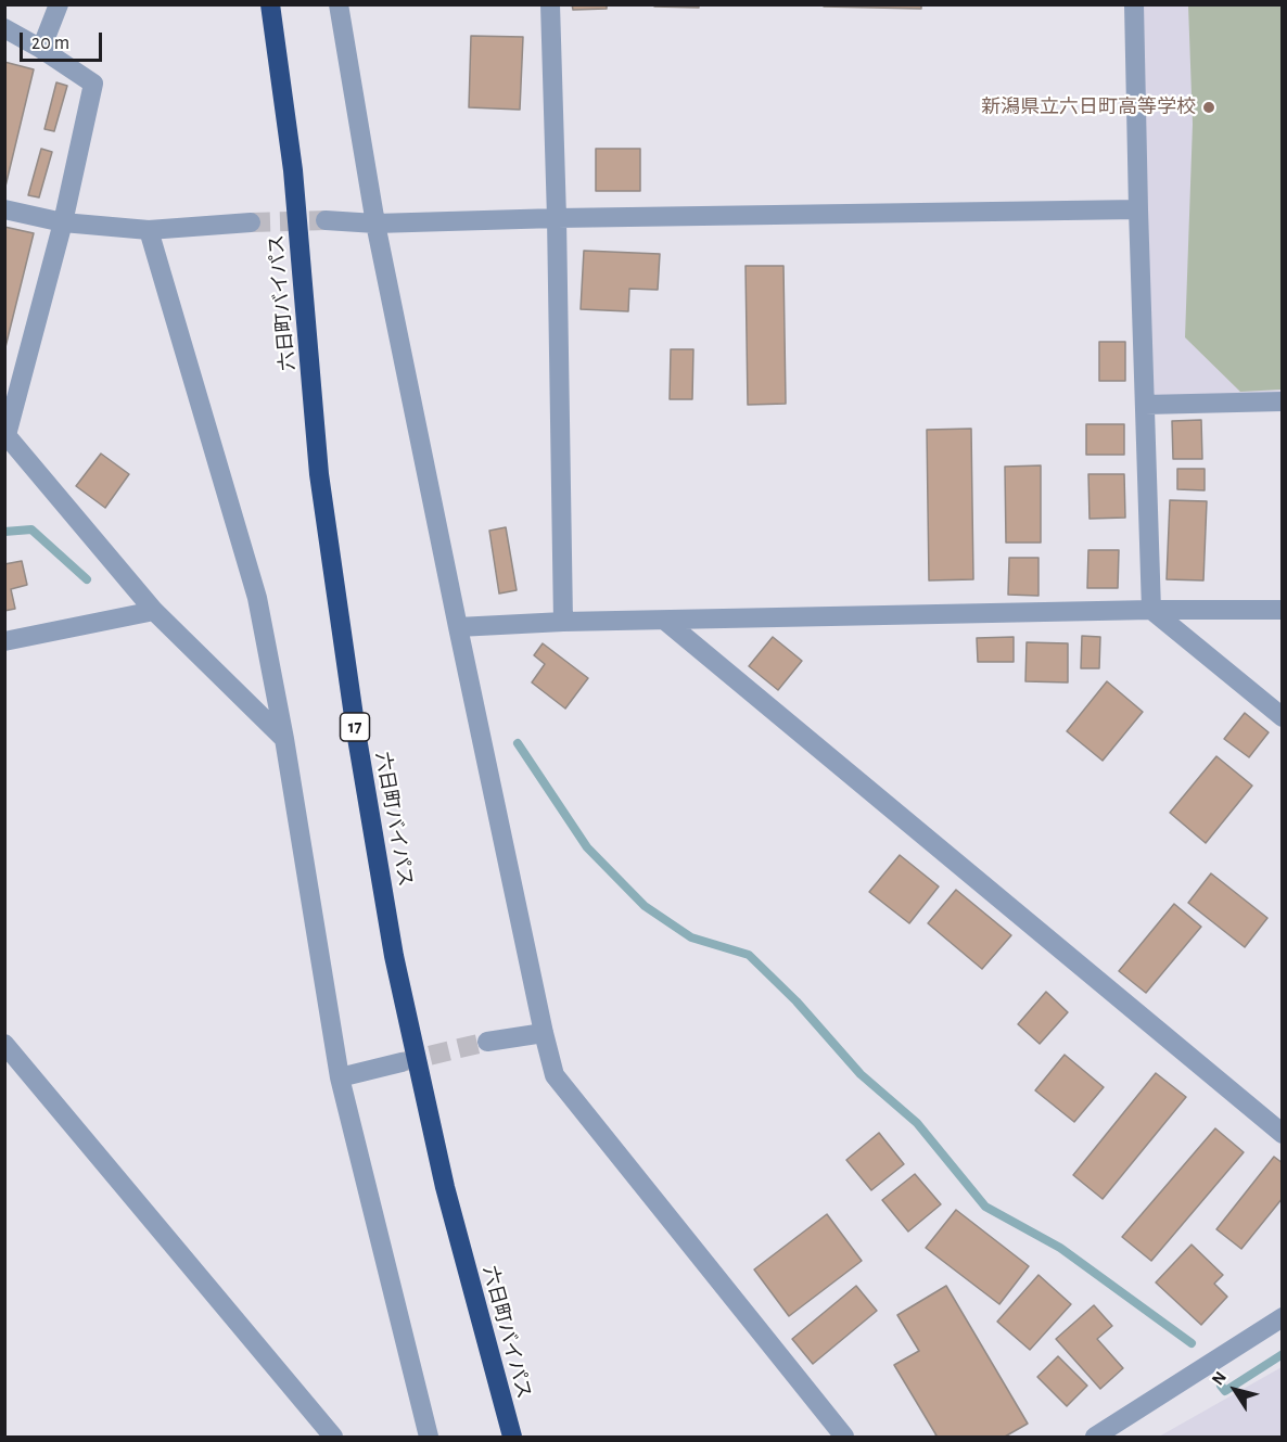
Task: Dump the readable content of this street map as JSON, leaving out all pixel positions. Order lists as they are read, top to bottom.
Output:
{
  "streets": {
    "highway": ["六日町バイパス", "17"]
  },
  "places": ["新潟県立六日町高等学校"],
  "scale_bar": "20 m",
  "north": "top left"
}
